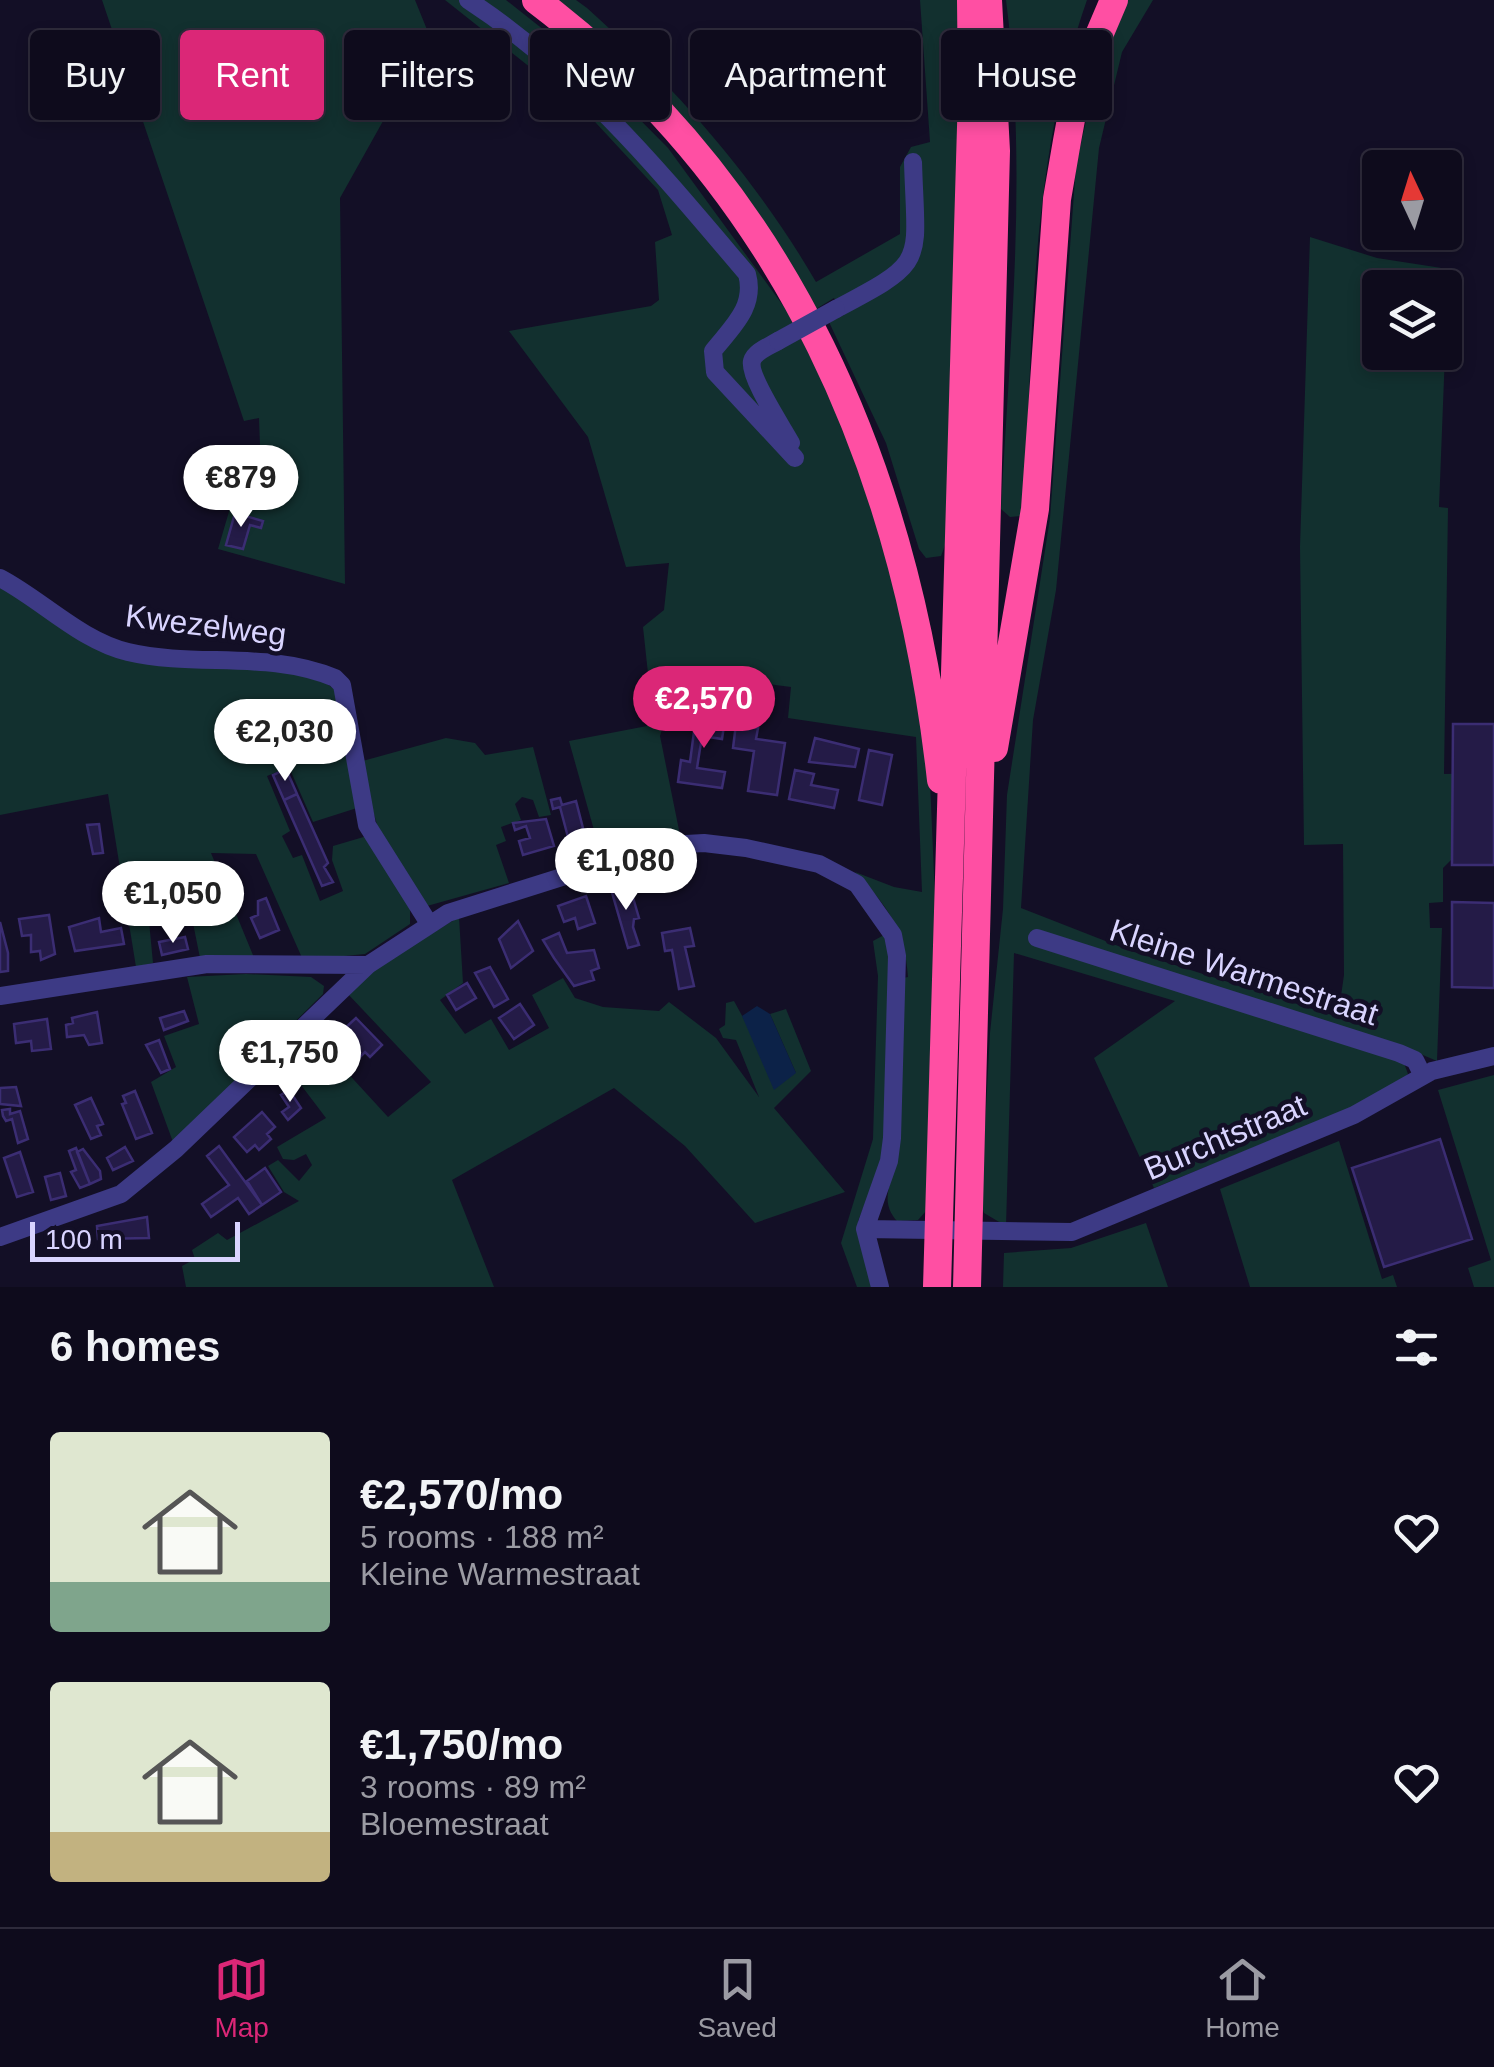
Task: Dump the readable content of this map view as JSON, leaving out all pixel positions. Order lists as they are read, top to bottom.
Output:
{
  "streets": {
    "street": ["Kwezelweg", "Kleine Warmestraat", "Burchtstraat"]
  },
  "crossings": [
    ["Kleine Warmestraat", "Burchtstraat"]
  ],
  "scale_bar": "100 m",
  "north": "top",
  "page": {
    "chip": [
      "Buy",
      "Rent",
      "Filters",
      "New",
      "Apartment",
      "House"
    ],
    "price": [
      "€879",
      "€2,570",
      "€2,030",
      "€1,080",
      "€1,050",
      "€1,750"
    ],
    "scale": "100 m",
    "heading": "6 homes",
    "list": [
      {
        "name": "€2,570/mo",
        "note": "5 rooms · 188 m² · Kleine Warmestraat"
      },
      {
        "name": "€1,750/mo",
        "note": "3 rooms · 89 m² · Bloemestraat"
      }
    ],
    "tabs": ["Map", "Saved", "Home"]
  }
}
